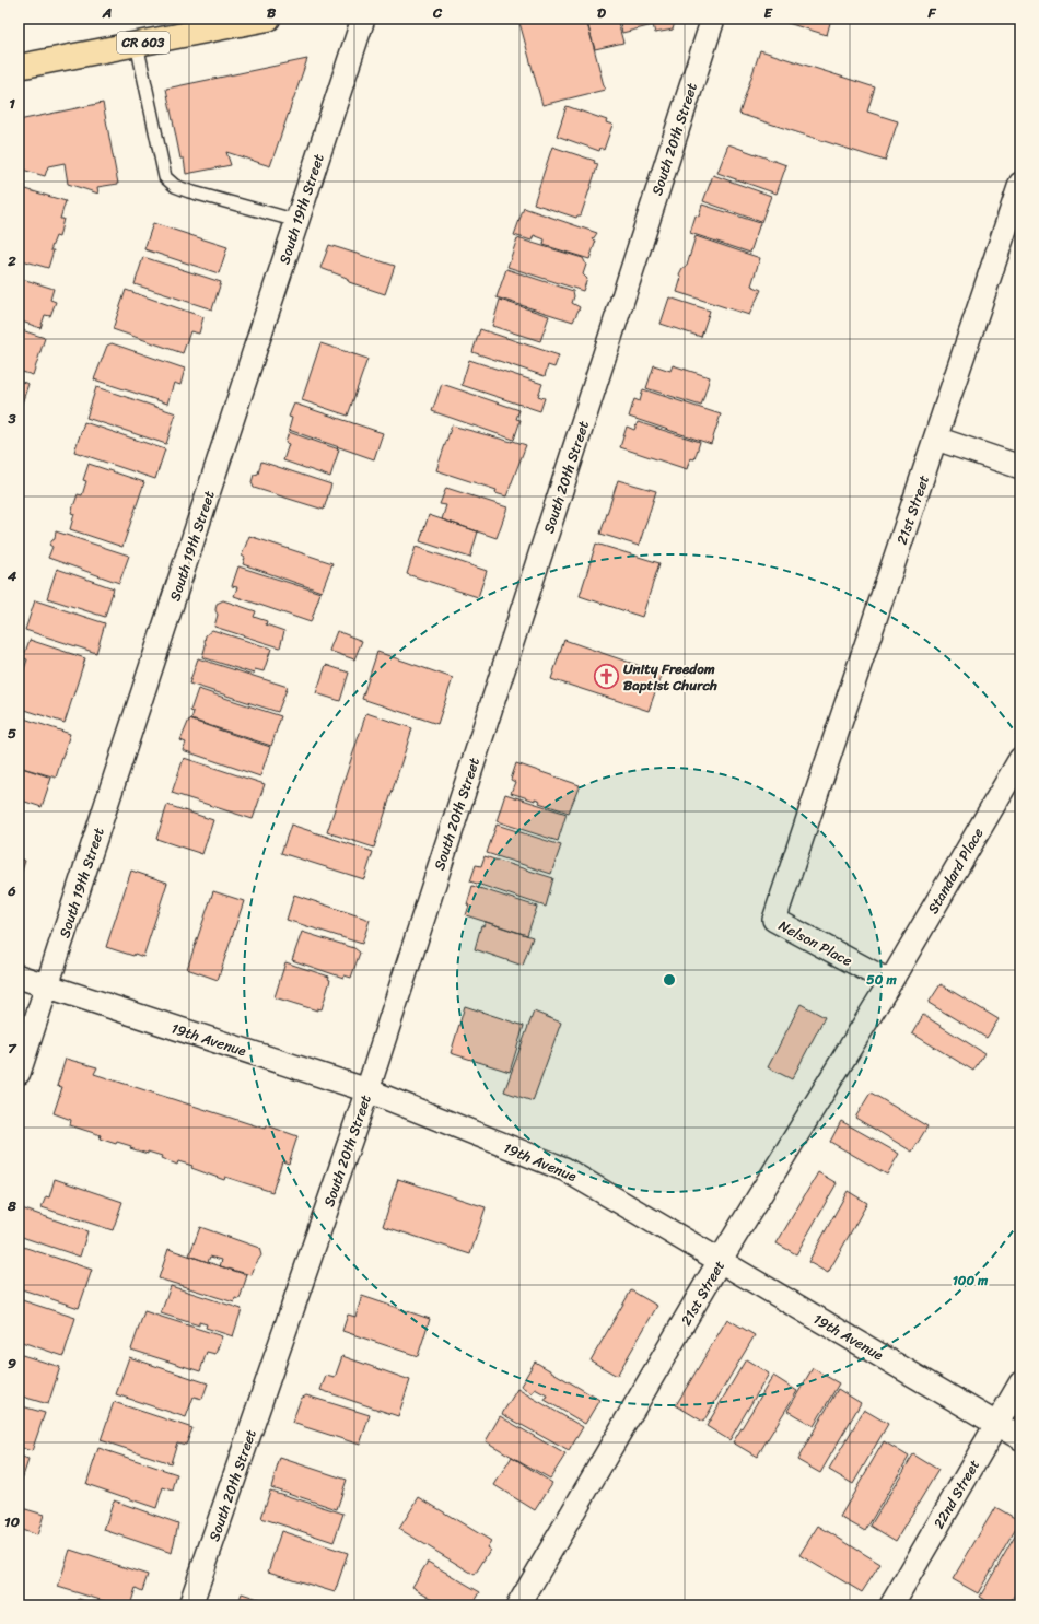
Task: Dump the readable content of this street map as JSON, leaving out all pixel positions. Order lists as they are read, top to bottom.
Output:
{
  "streets": {
    "main road": ["CR 603"],
    "street": [
      "South 20th Street",
      "South 19th Street",
      "21st Street",
      "Standard Place",
      "Nelson Place",
      "19th Avenue",
      "22nd Street"
    ]
  },
  "crossings": [
    ["South 20th Street", "19th Avenue"],
    ["South 19th Street", "19th Avenue"],
    ["21st Street", "Standard Place"],
    ["21st Street", "Nelson Place"],
    ["21st Street", "19th Avenue"],
    ["Standard Place", "Nelson Place"],
    ["19th Avenue", "22nd Street"]
  ],
  "places": {
    "church": ["Unity Freedom Baptist Church"]
  },
  "grid": {
    "columns": [
      "A",
      "B",
      "C",
      "D",
      "E",
      "F"
    ],
    "rows": [
      "1",
      "2",
      "3",
      "4",
      "5",
      "6",
      "7",
      "8",
      "9",
      "10"
    ]
  },
  "rings": ["50 m", "100 m"]
}
